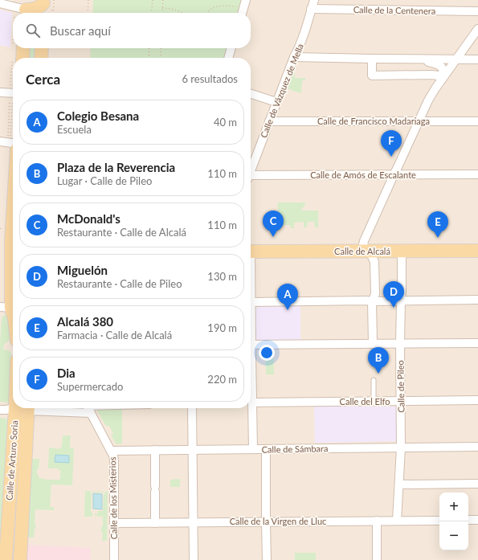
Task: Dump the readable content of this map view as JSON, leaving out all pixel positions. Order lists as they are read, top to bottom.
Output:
{
  "streets": {
    "main road": ["Calle de Alcalá", "Calle de Arturo Soria"],
    "street": [
      "Calle de la Centenera",
      "Calle de Vázquez de Mella",
      "Calle de Francisco Madariaga",
      "Calle de Amós de Escalante",
      "Calle de Pileo",
      "Calle del Elfo",
      "Calle de Sámbara",
      "Calle de los Misterios",
      "Calle de la Virgen de Lluc"
    ]
  },
  "crossings": [
    ["Calle de la Centenera", "Calle de Vázquez de Mella"],
    ["Calle de Vázquez de Mella", "Calle de Francisco Madariaga"],
    ["Calle de Alcalá", "Calle de Pileo"],
    ["Calle de Pileo", "Calle del Elfo"],
    ["Calle de Pileo", "Calle de Sámbara"],
    ["Calle de Pileo", "Calle de la Virgen de Lluc"],
    ["Calle de Sámbara", "Calle de los Misterios"],
    ["Calle de los Misterios", "Calle de la Virgen de Lluc"]
  ],
  "page": {
    "search": "Buscar aquí",
    "heading": ["Cerca", "6 resultados"],
    "list": [
      {
        "mark": "A",
        "name": "Colegio Besana",
        "note": "Escuela",
        "value": "40 m"
      },
      {
        "mark": "B",
        "name": "Plaza de la Reverencia",
        "note": "Lugar · Calle de Pileo",
        "value": "110 m"
      },
      {
        "mark": "C",
        "name": "McDonald's",
        "note": "Restaurante · Calle de Alcalá",
        "value": "110 m"
      },
      {
        "mark": "D",
        "name": "Miguelón",
        "note": "Restaurante · Calle de Pileo",
        "value": "130 m"
      },
      {
        "mark": "E",
        "name": "Alcalá 380",
        "note": "Farmacia · Calle de Alcalá",
        "value": "190 m"
      },
      {
        "mark": "F",
        "name": "Dia",
        "note": "Supermercado",
        "value": "220 m"
      }
    ],
    "pins": [
      "F",
      "C",
      "E",
      "D",
      "A",
      "B"
    ],
    "map_buttons": ["+", "−"]
  }
}
